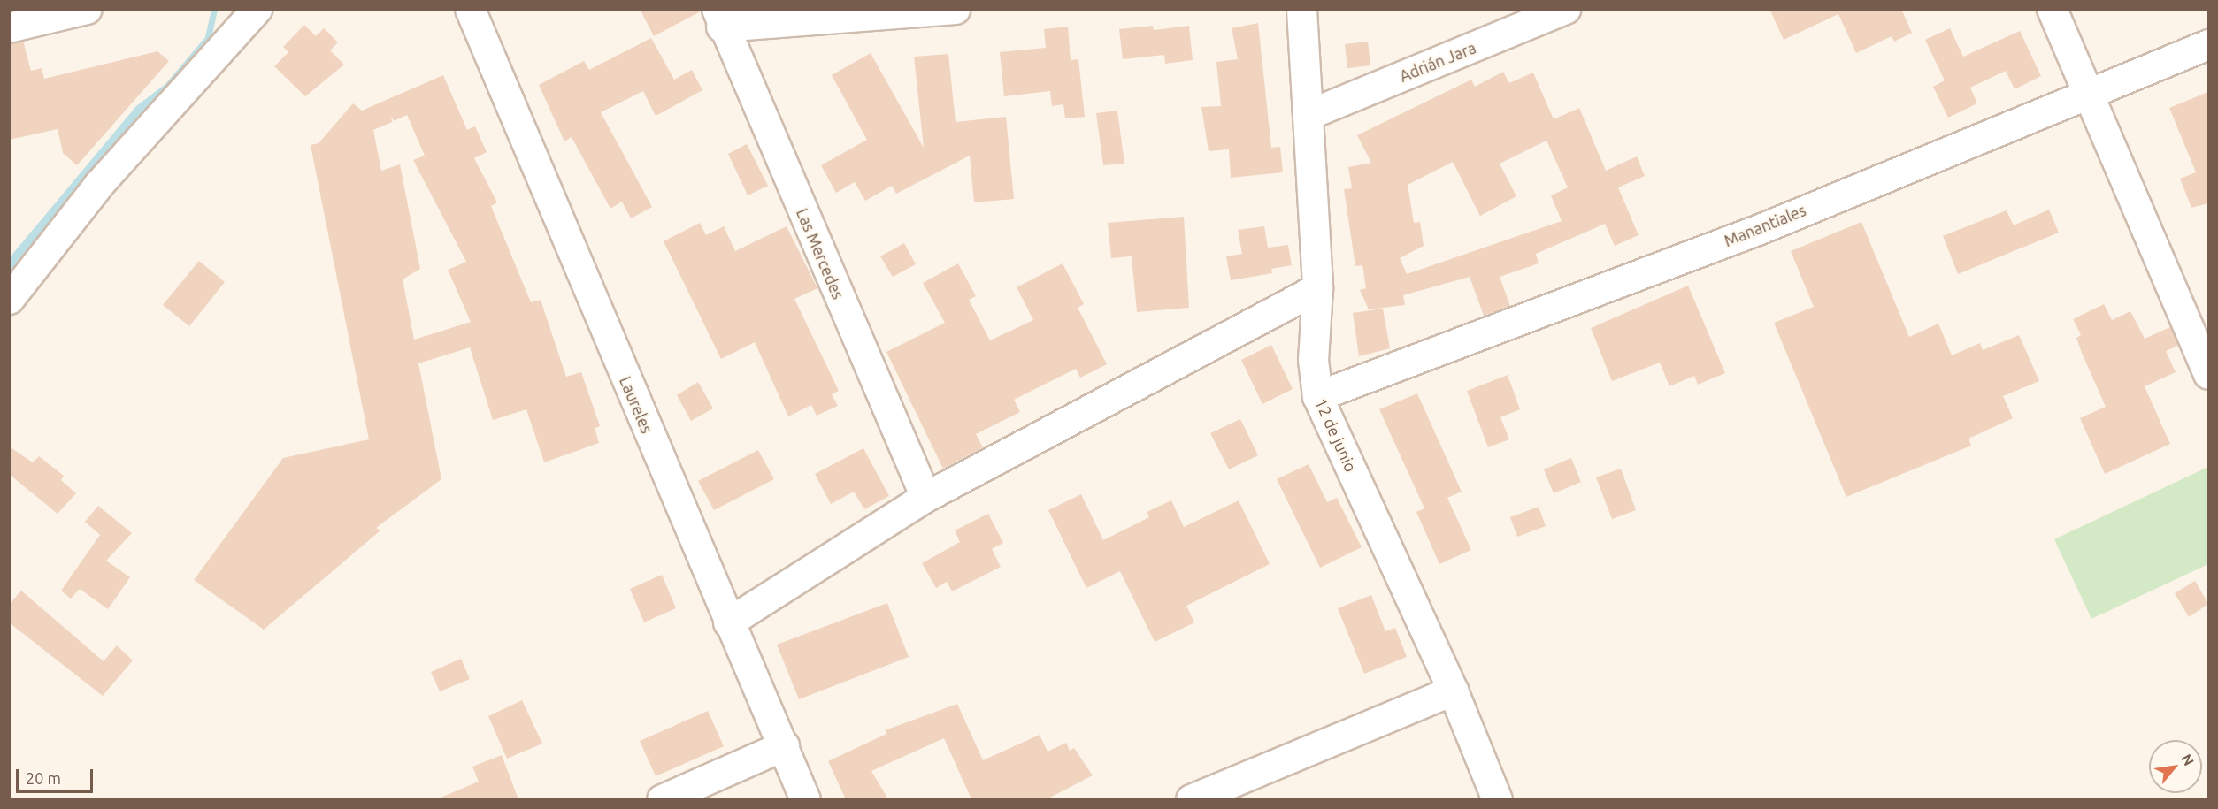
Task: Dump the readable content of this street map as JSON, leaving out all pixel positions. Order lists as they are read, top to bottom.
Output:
{
  "streets": {
    "street": [
      "Adrián Jara",
      "Manantiales",
      "Las Mercedes",
      "Laureles",
      "12 de junio"
    ]
  },
  "crossings": [
    ["Adrián Jara", "12 de junio"],
    ["Manantiales", "12 de junio"]
  ],
  "scale_bar": "20 m",
  "north": "top right"
}
